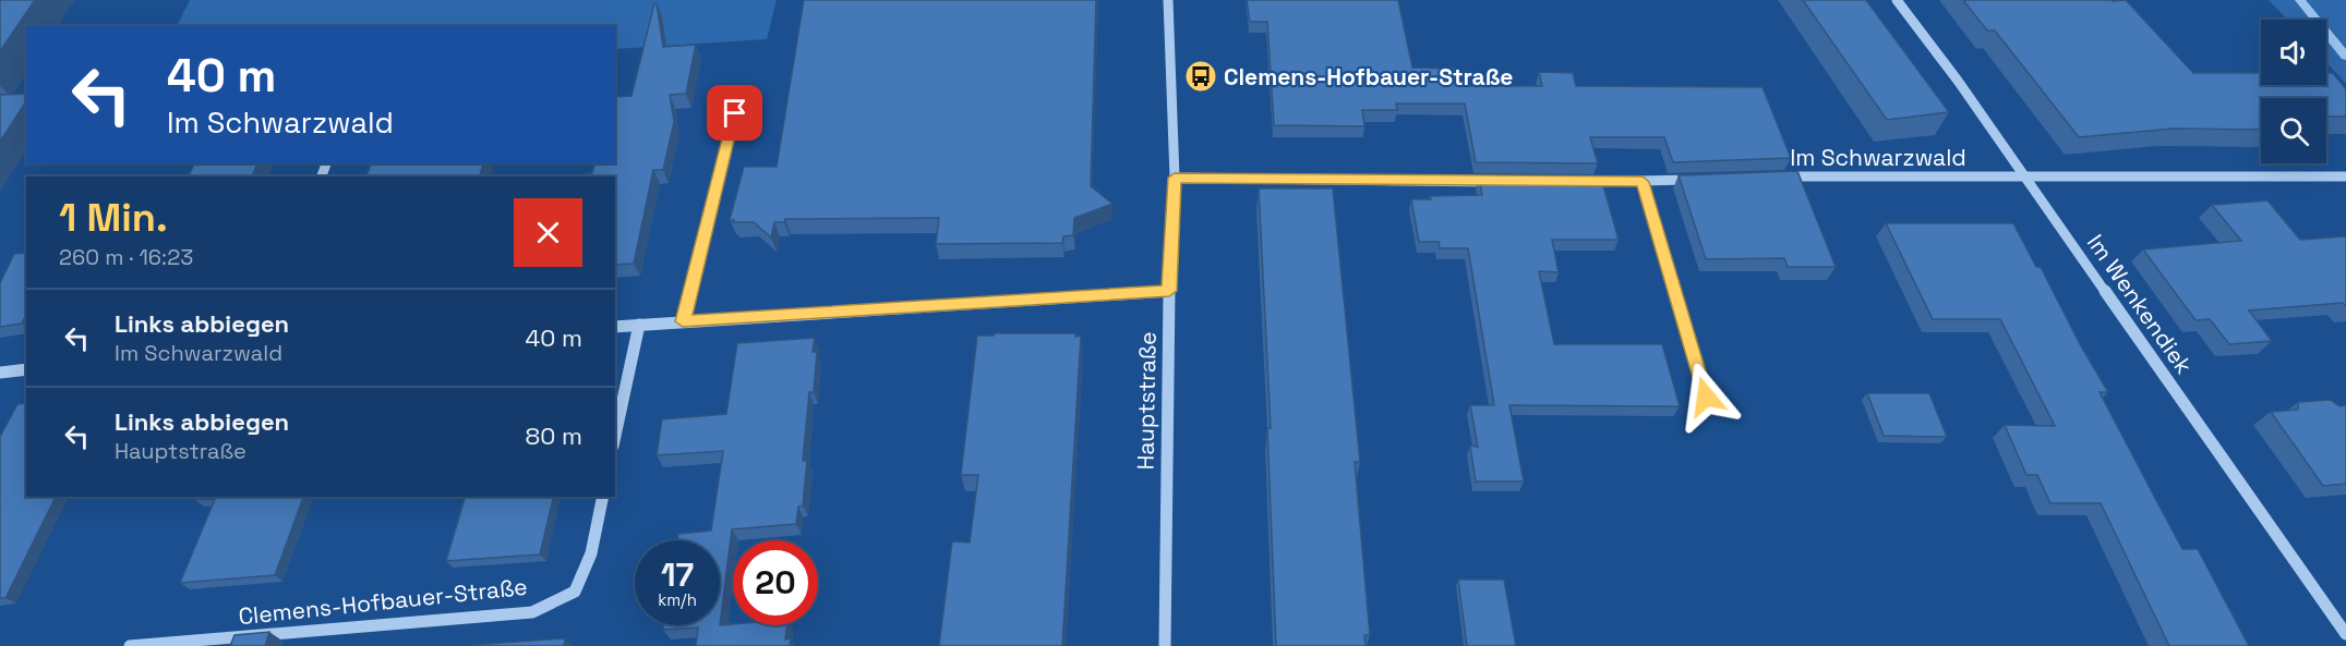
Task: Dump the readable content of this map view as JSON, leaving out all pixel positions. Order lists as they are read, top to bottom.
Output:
{
  "streets": {
    "street": [
      "Im Schwarzwald",
      "Im Wenkendiek",
      "Hauptstraße",
      "Clemens-Hofbauer-Straße"
    ]
  },
  "crossings": [
    ["Im Schwarzwald", "Im Wenkendiek"]
  ],
  "places": {
    "bus stop": ["Clemens-Hofbauer-Straße"]
  },
  "page": {
    "turn": ["40 m", "Im Schwarzwald"],
    "heading": ["1 Min.", "260 m · 16:23"],
    "list": [
      {
        "name": "Links abbiegen",
        "note": "Im Schwarzwald",
        "value": "40 m"
      },
      {
        "name": "Links abbiegen",
        "note": "Hauptstraße",
        "value": "80 m"
      }
    ],
    "speed": "17 km/h",
    "limit": "20"
  }
}
